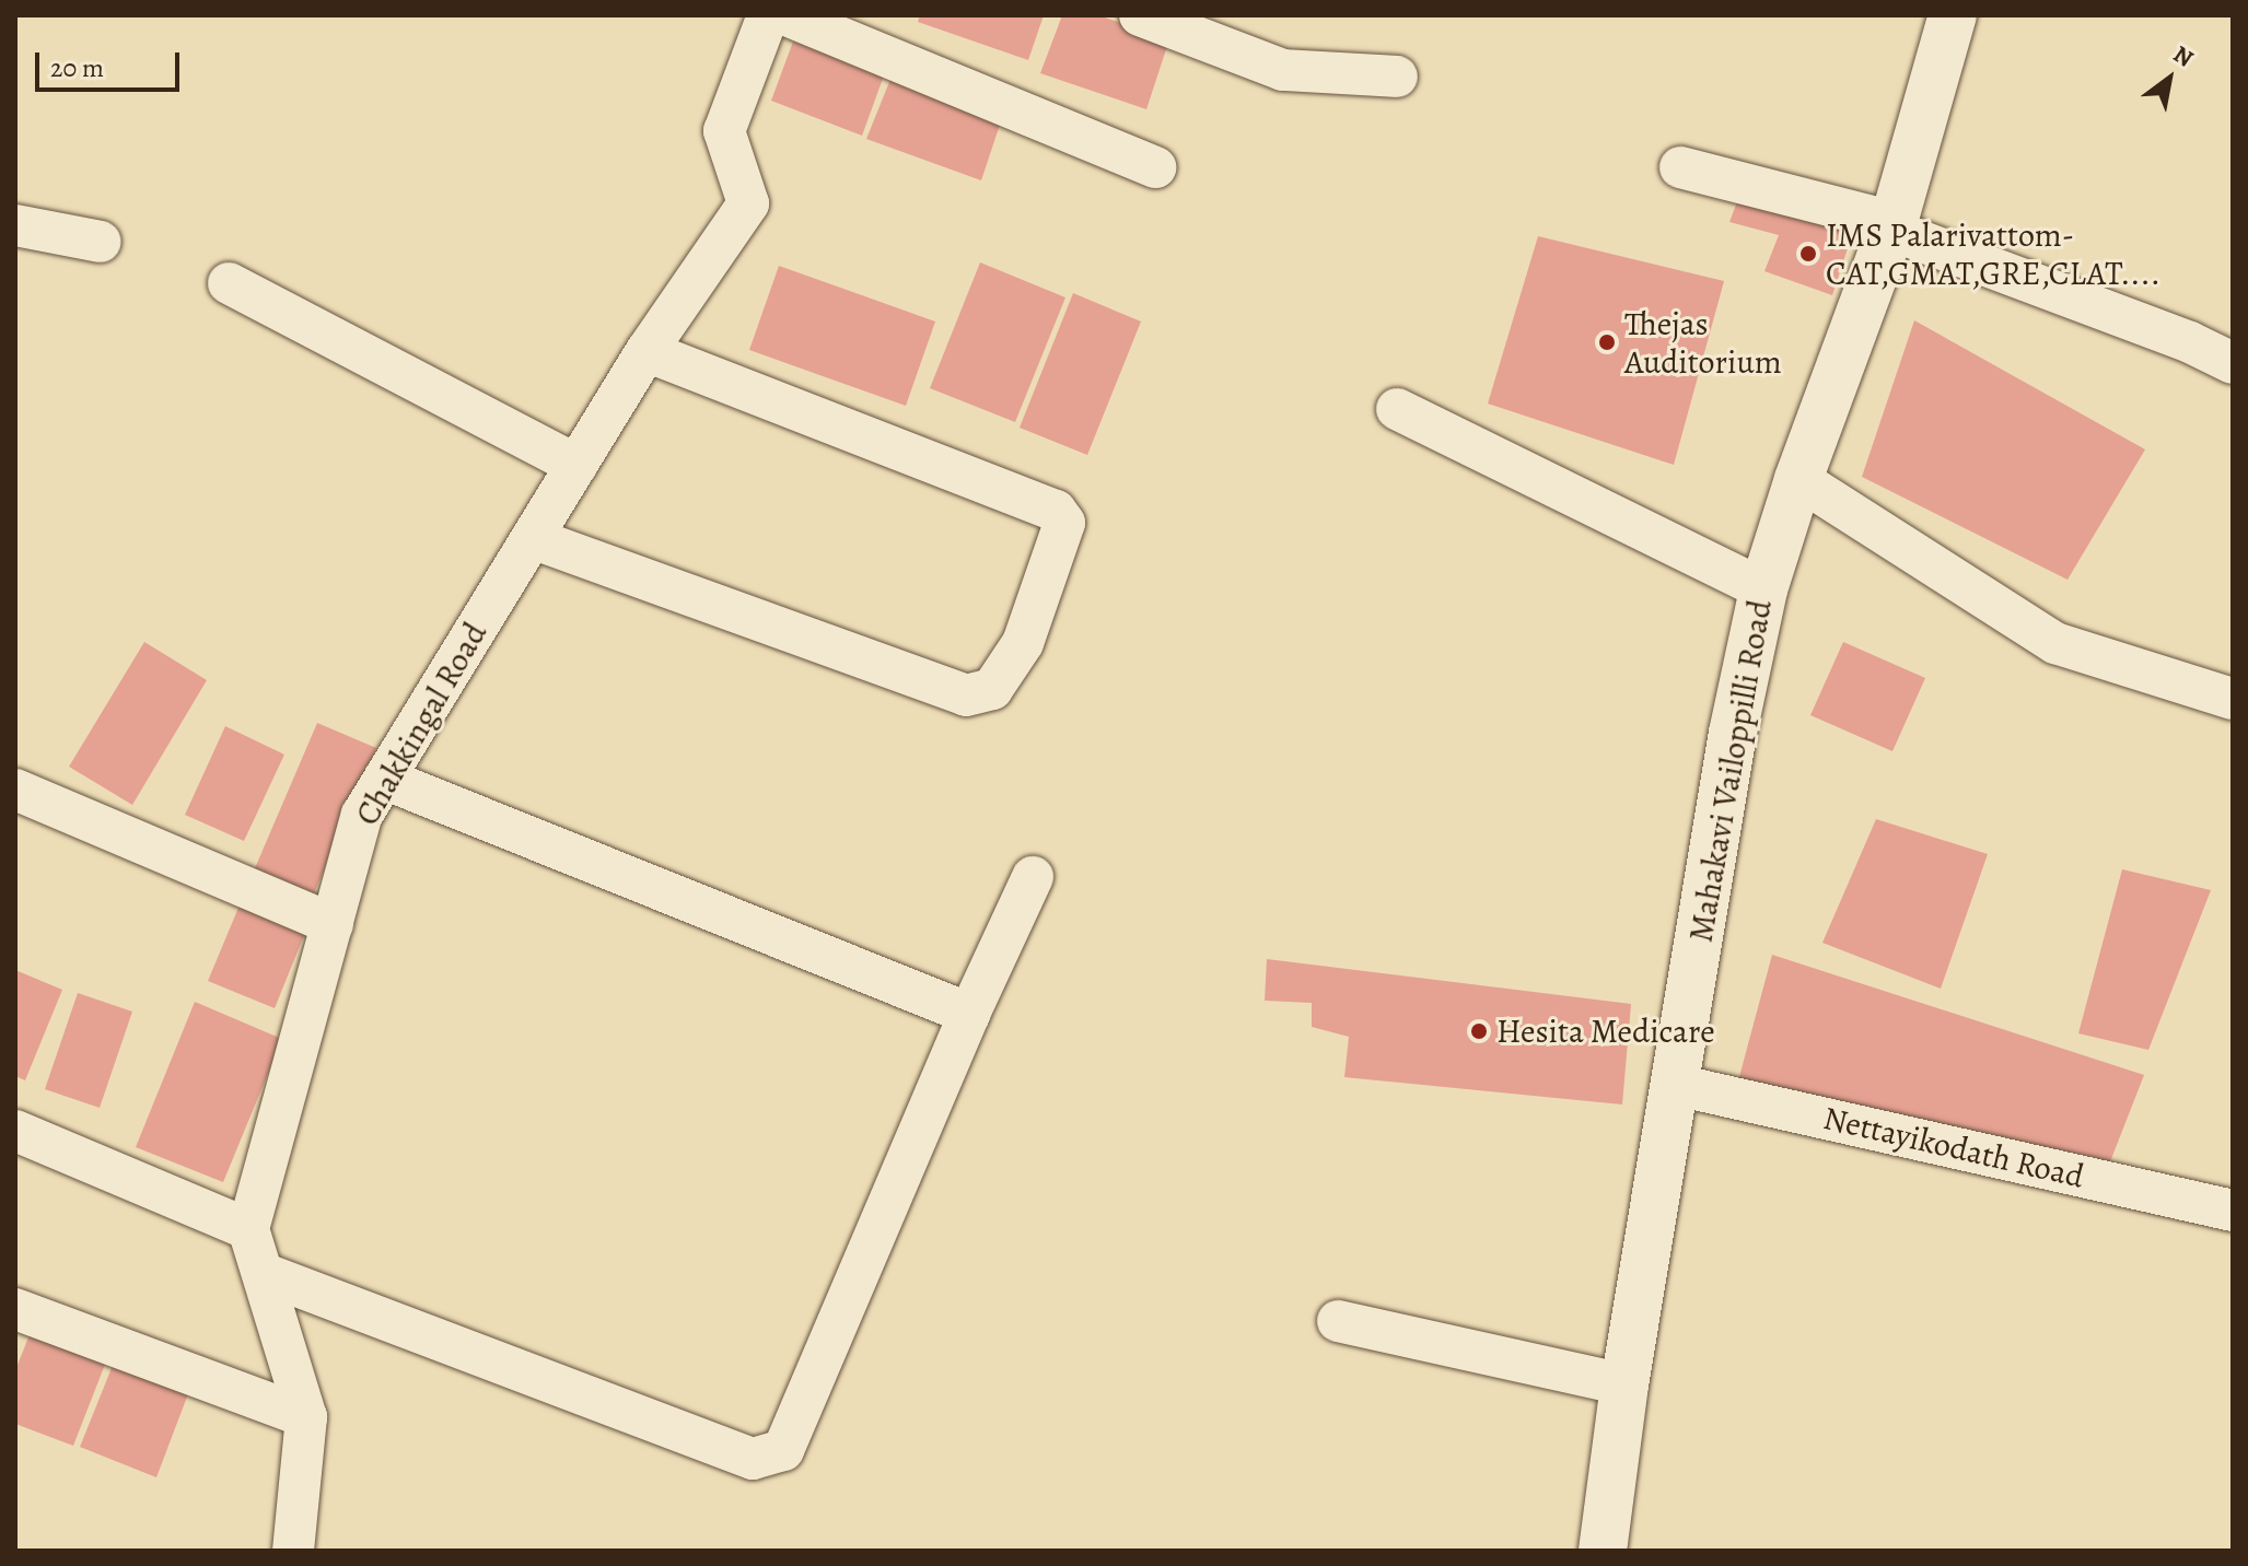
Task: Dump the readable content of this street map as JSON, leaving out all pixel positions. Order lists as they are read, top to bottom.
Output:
{
  "streets": {
    "main road": ["Mahakavi Vailoppilli Road"],
    "street": ["Chakkingal Road", "Nettayikodath Road"]
  },
  "crossings": [
    ["Mahakavi Vailoppilli Road", "Nettayikodath Road"]
  ],
  "places": ["IMS Palarivattom- CAT,GMAT,GRE,CLAT....", "Thejas Auditorium", "Hesita Medicare"],
  "scale_bar": "20 m",
  "north": "top right"
}
